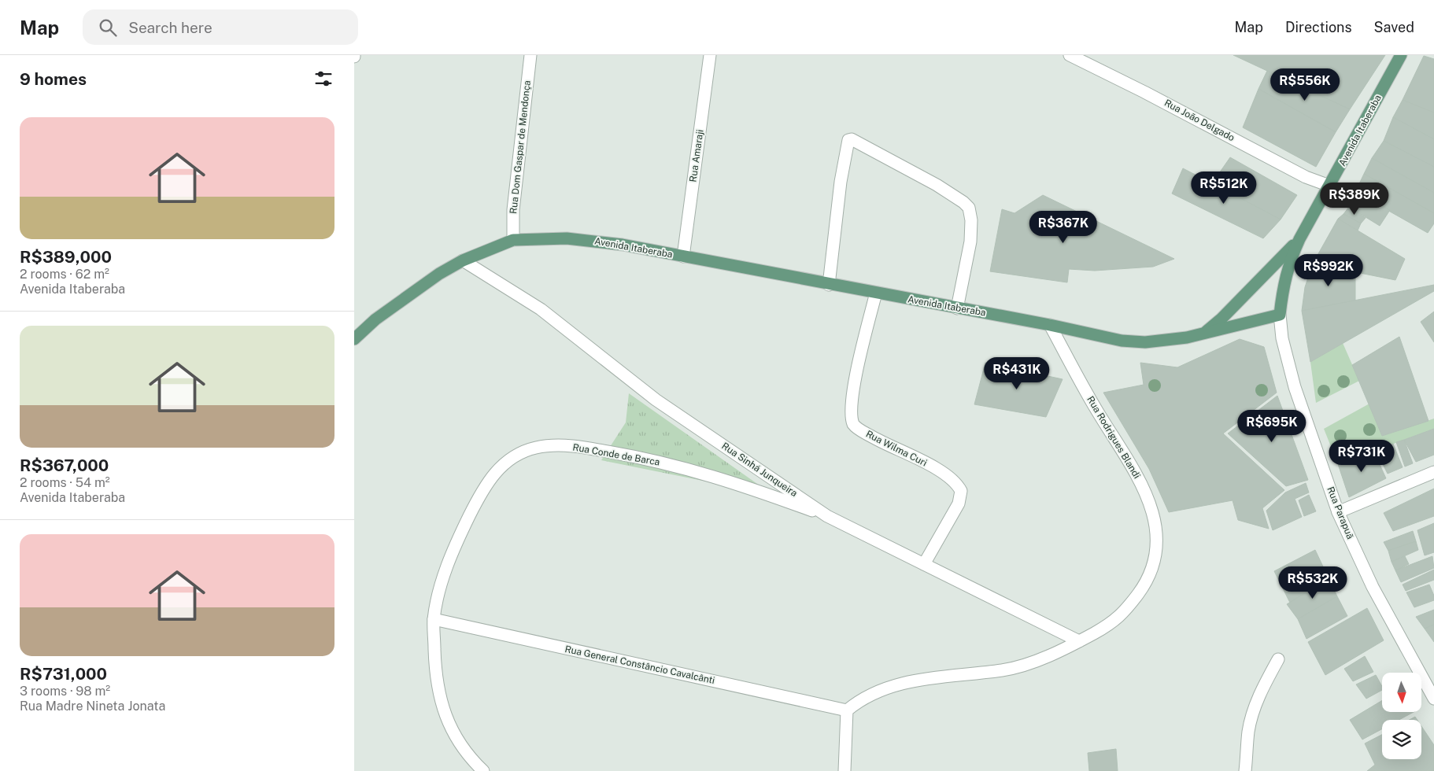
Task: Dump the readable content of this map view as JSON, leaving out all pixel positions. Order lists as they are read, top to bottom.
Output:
{
  "streets": {
    "main road": ["Avenida Itaberaba"],
    "street": [
      "Rua João Delgado",
      "Rua Dom Gaspar de Mendonça",
      "Rua Amaraji",
      "Rua Rodrigues Blandi",
      "Rua Wilma Curi",
      "Rua Conde de Barca",
      "Rua Sinhá Junqueira",
      "Rua Parapuã",
      "Rua General Constâncio Cavalcânti"
    ]
  },
  "crossings": [
    ["Rua João Delgado", "Avenida Itaberaba"],
    ["Avenida Itaberaba", "Rua Dom Gaspar de Mendonça"],
    ["Avenida Itaberaba", "Rua Amaraji"],
    ["Avenida Itaberaba", "Rua Rodrigues Blandi"],
    ["Avenida Itaberaba", "Rua Wilma Curi"],
    ["Avenida Itaberaba", "Rua Sinhá Junqueira"],
    ["Avenida Itaberaba", "Rua Parapuã"],
    ["Rua Rodrigues Blandi", "Rua Sinhá Junqueira"],
    ["Rua Rodrigues Blandi", "Rua General Constâncio Cavalcânti"],
    ["Rua Wilma Curi", "Rua Sinhá Junqueira"],
    ["Rua Conde de Barca", "Rua Sinhá Junqueira"],
    ["Rua Conde de Barca", "Rua General Constâncio Cavalcânti"]
  ],
  "north": "bottom",
  "page": {
    "header": "Map",
    "search": "Search here",
    "nav": ["Map", "Directions", "Saved"],
    "heading": "9 homes",
    "price": [
      "R$556K",
      "R$512K",
      "R$389K",
      "R$367K",
      "R$992K",
      "R$431K",
      "R$695K",
      "R$731K",
      "R$532K"
    ],
    "list": [
      {
        "name": "R$389,000",
        "note": "2 rooms · 62 m² · Avenida Itaberaba"
      },
      {
        "name": "R$367,000",
        "note": "2 rooms · 54 m² · Avenida Itaberaba"
      },
      {
        "name": "R$731,000",
        "note": "3 rooms · 98 m² · Rua Madre Nineta Jonata"
      }
    ]
  }
}
